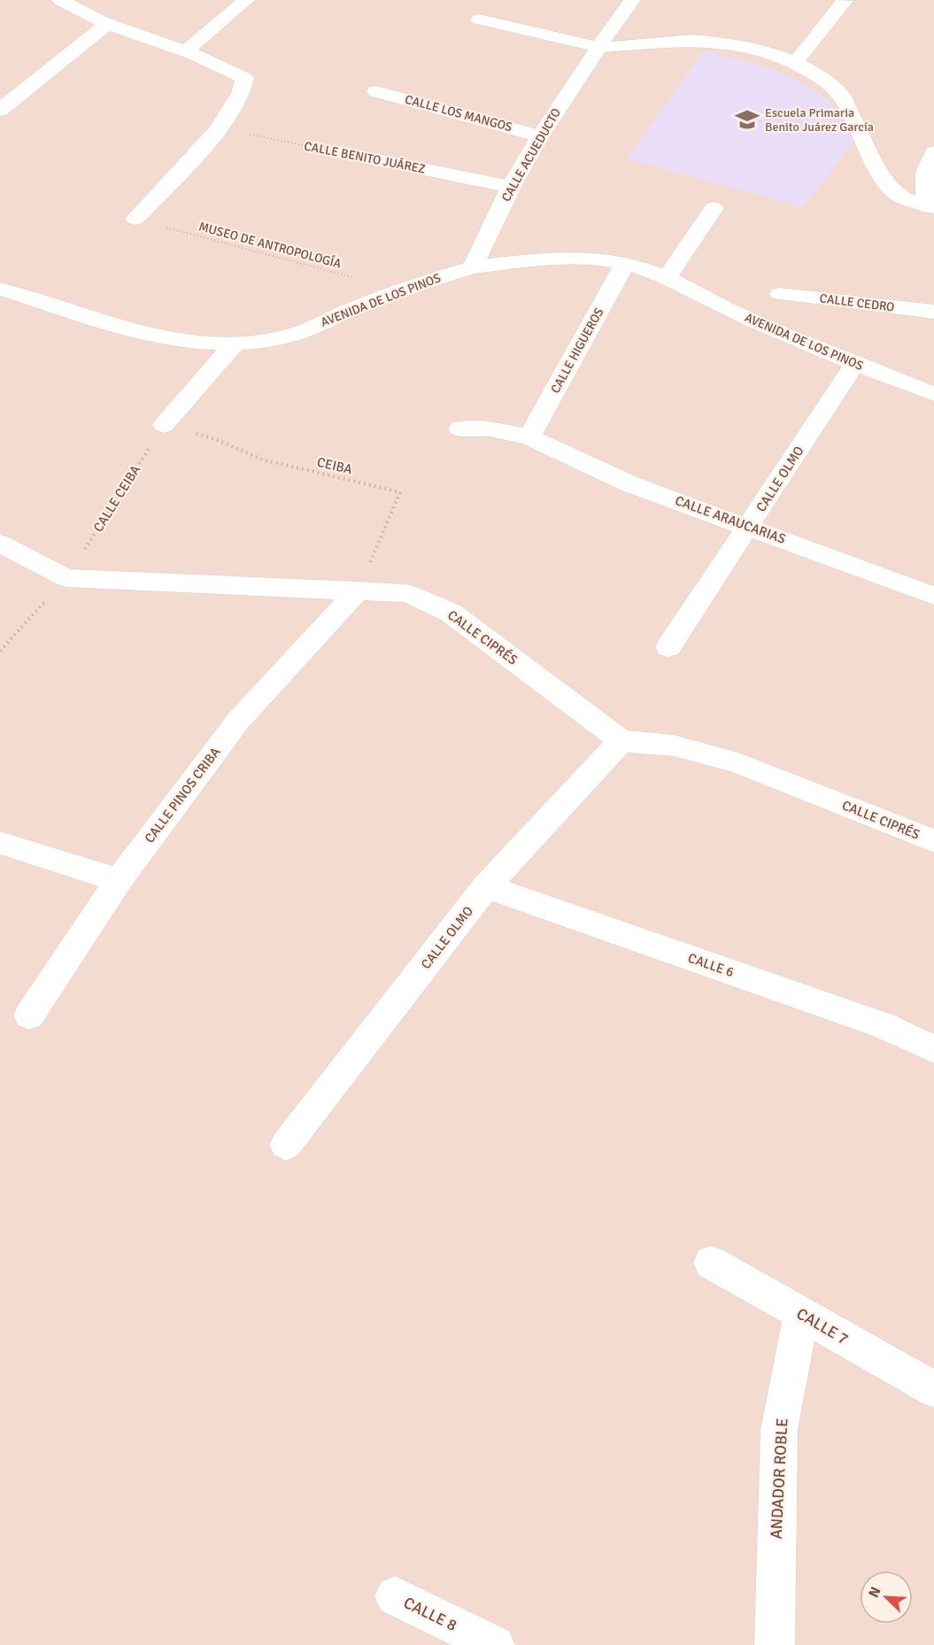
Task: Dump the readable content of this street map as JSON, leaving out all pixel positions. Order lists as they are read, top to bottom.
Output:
{
  "streets": {
    "street": [
      "CALLE LOS MANGOS",
      "CALLE ACUEDUCTO",
      "CALLE BENITO JUÁREZ",
      "AVENIDA DE LOS PINOS",
      "CALLE CEDRO",
      "CALLE HIGUEROS",
      "CALLE OLMO",
      "CALLE ARAUCARIAS",
      "CALLE CIPRÉS",
      "CALLE PINOS CRIBA",
      "CALLE 6",
      "CALLE 7",
      "ANDADOR ROBLE",
      "CALLE 8"
    ],
    "path": ["MUSEO DE ANTROPOLOGÍA", "CEIBA", "CALLE CEIBA"]
  },
  "crossings": [
    ["CALLE LOS MANGOS", "CALLE ACUEDUCTO"],
    ["CALLE ACUEDUCTO", "CALLE BENITO JUÁREZ"],
    ["CALLE ACUEDUCTO", "AVENIDA DE LOS PINOS"],
    ["MUSEO DE ANTROPOLOGÍA", "AVENIDA DE LOS PINOS"],
    ["AVENIDA DE LOS PINOS", "CALLE HIGUEROS"],
    ["AVENIDA DE LOS PINOS", "CALLE OLMO"],
    ["CALLE HIGUEROS", "CALLE ARAUCARIAS"],
    ["CEIBA", "CALLE CEIBA"],
    ["CEIBA", "CALLE CIPRÉS"],
    ["CEIBA", "CALLE PINOS CRIBA"],
    ["CALLE OLMO", "CALLE ARAUCARIAS"],
    ["CALLE OLMO", "CALLE CIPRÉS"],
    ["CALLE OLMO", "CALLE 6"],
    ["CALLE CEIBA", "CALLE CIPRÉS"],
    ["CALLE CIPRÉS", "CALLE PINOS CRIBA"],
    ["CALLE 7", "ANDADOR ROBLE"]
  ],
  "places": {
    "school or university": ["Escuela Primaria Benito Juárez García"]
  },
  "north": "top left"
}
